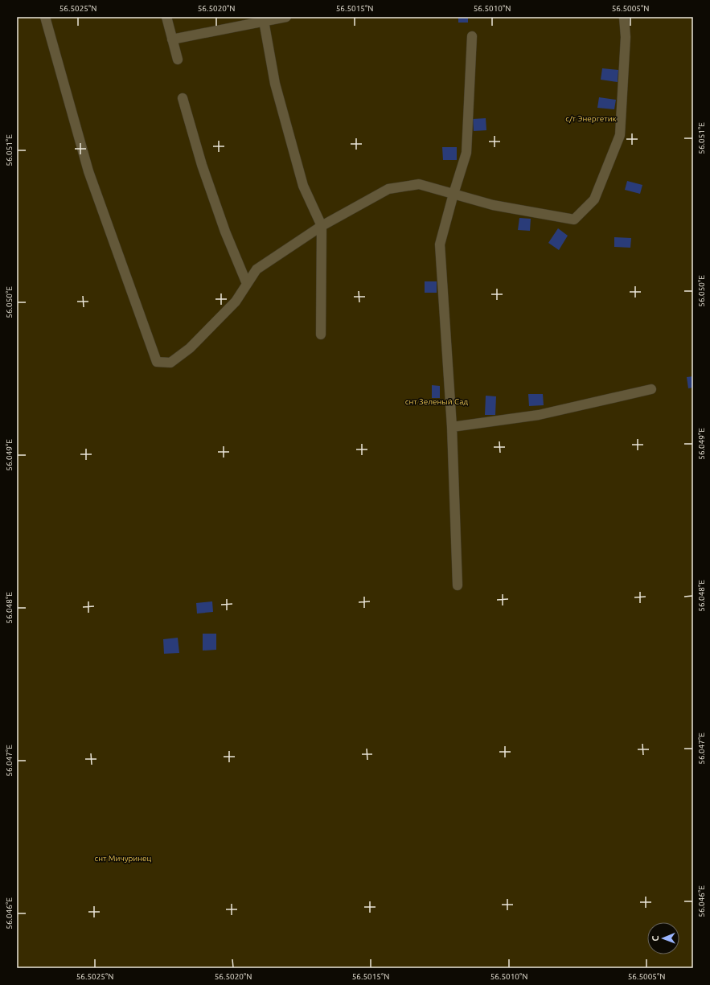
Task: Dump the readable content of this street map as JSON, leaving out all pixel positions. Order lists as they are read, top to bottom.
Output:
{
  "parks": ["с/т Энергетик", "снт Зеленый Сад", "снт Мичуринец"],
  "north": "left",
  "coordinates": [
    "56.5025°N",
    "56.5020°N",
    "56.5015°N",
    "56.5010°N",
    "56.5005°N",
    "56.051°E",
    "56.050°E",
    "56.049°E",
    "56.048°E",
    "56.047°E",
    "56.046°E"
  ]
}
